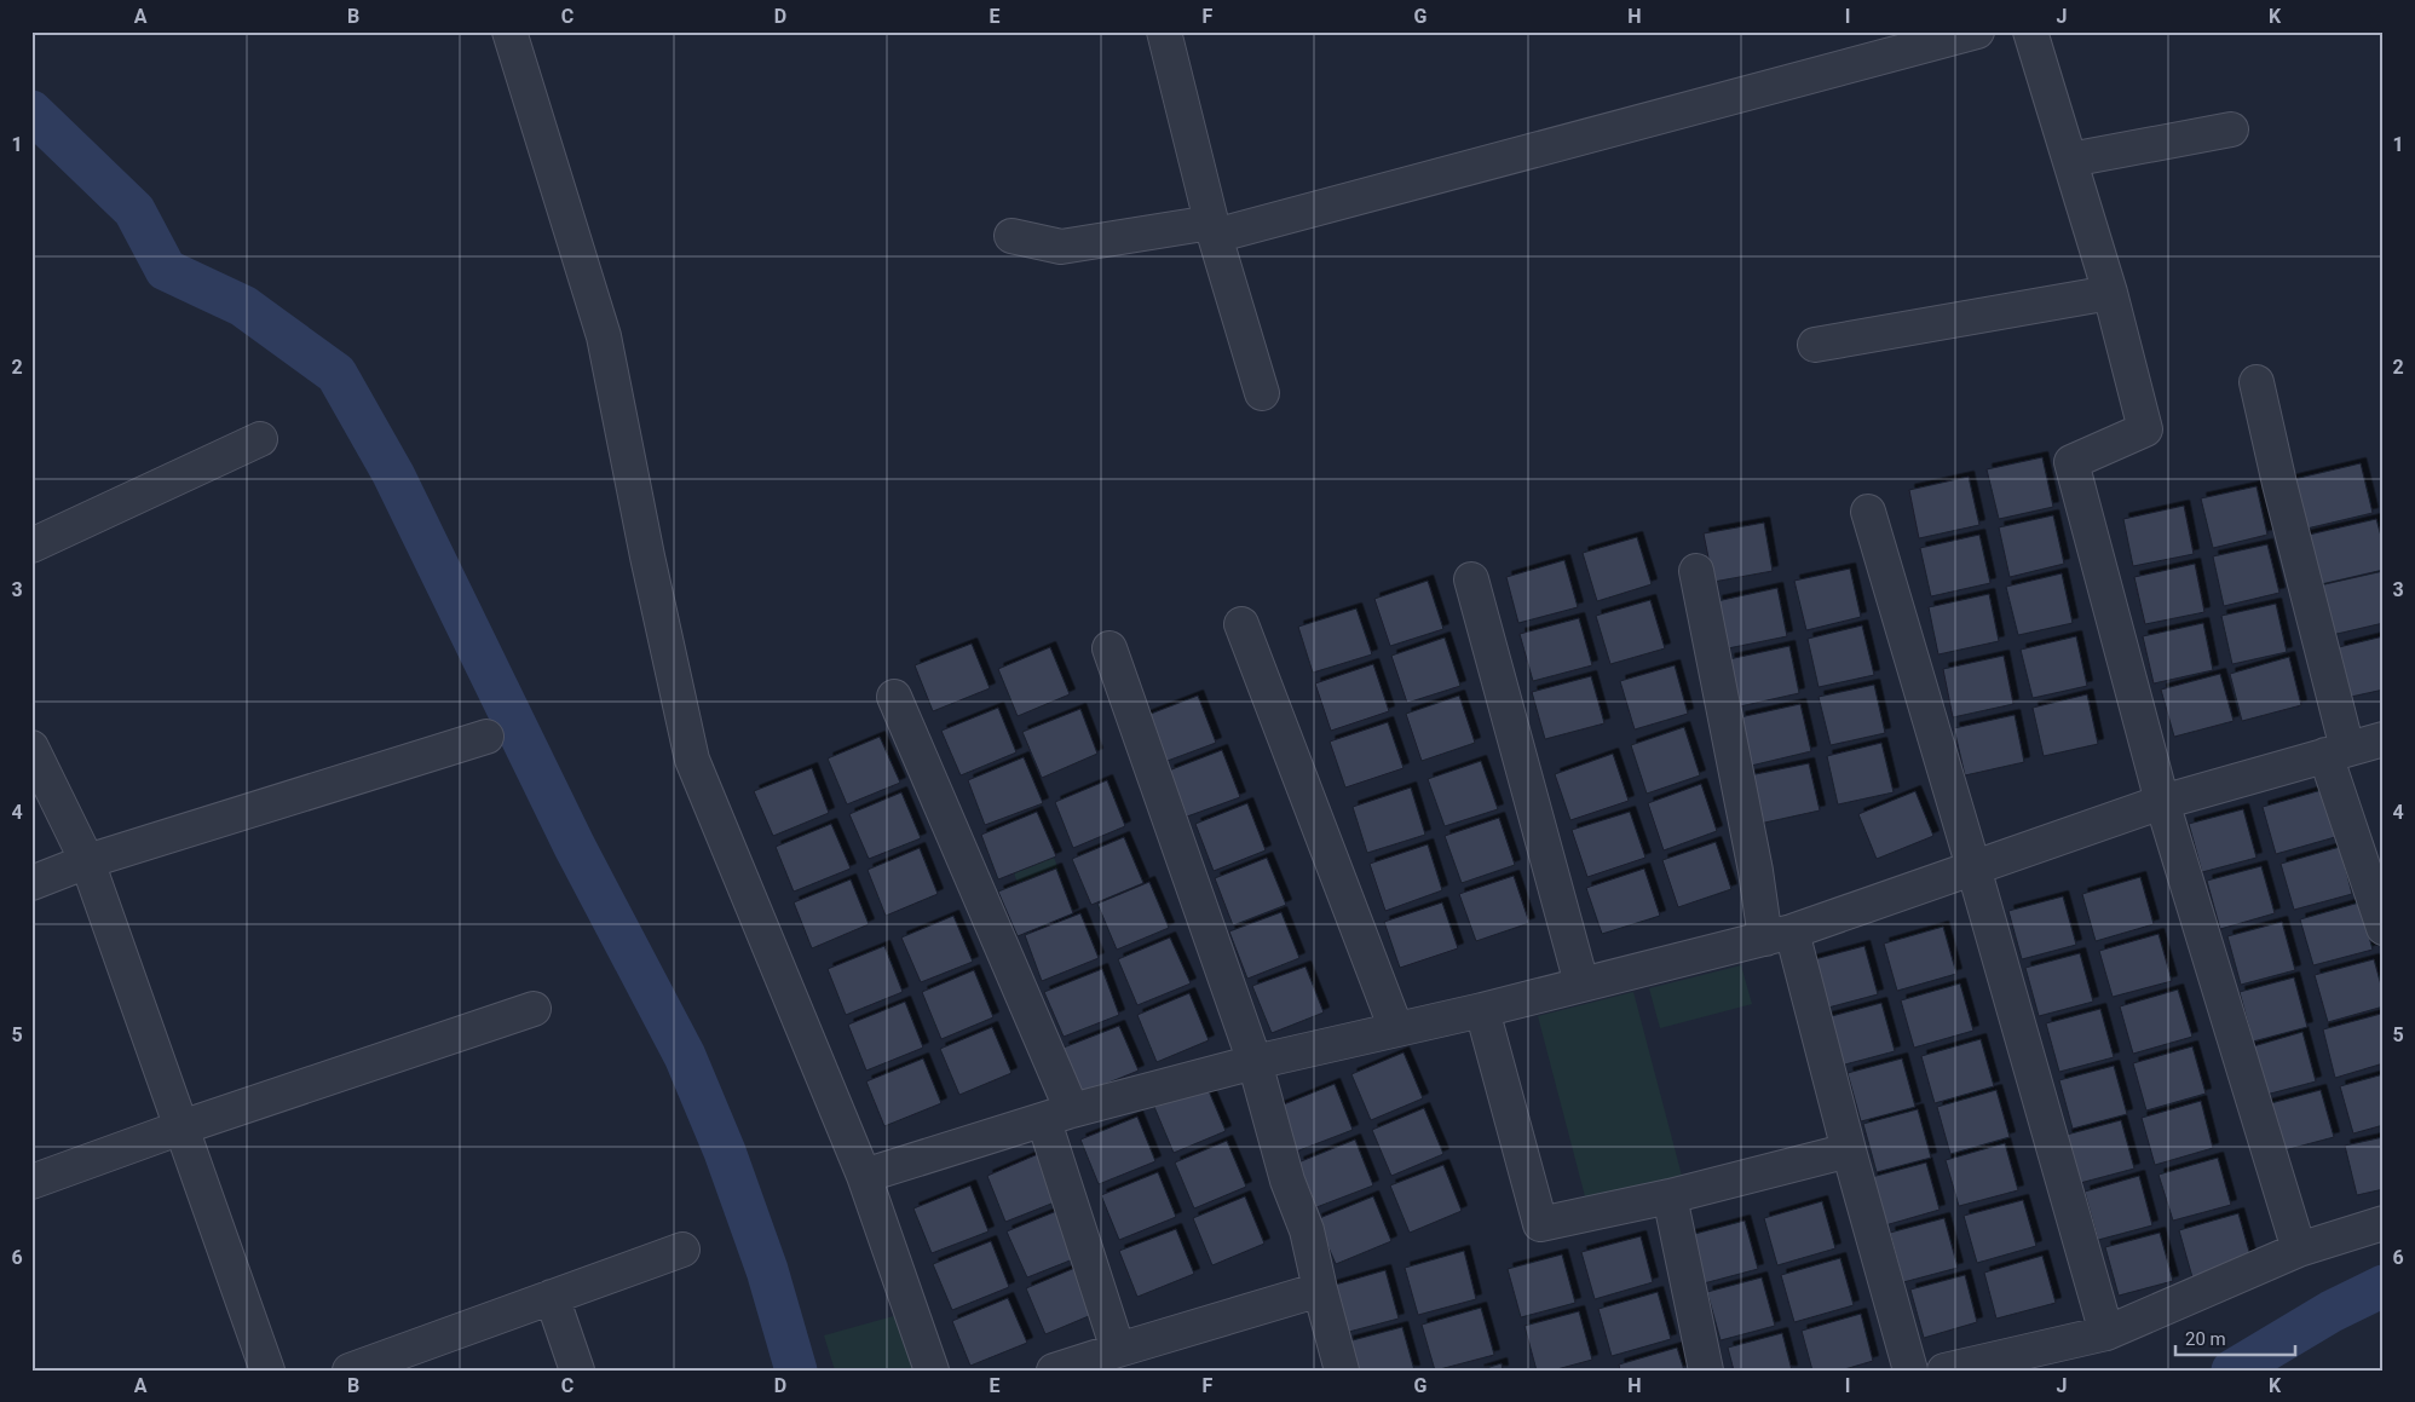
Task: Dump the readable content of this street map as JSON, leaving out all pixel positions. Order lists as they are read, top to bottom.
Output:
{
  "scale_bar": "20 m",
  "grid": {
    "columns": [
      "A",
      "B",
      "C",
      "D",
      "E",
      "F",
      "G",
      "H",
      "I",
      "J",
      "K"
    ],
    "rows": [
      "1",
      "2",
      "3",
      "4",
      "5",
      "6"
    ]
  }
}
